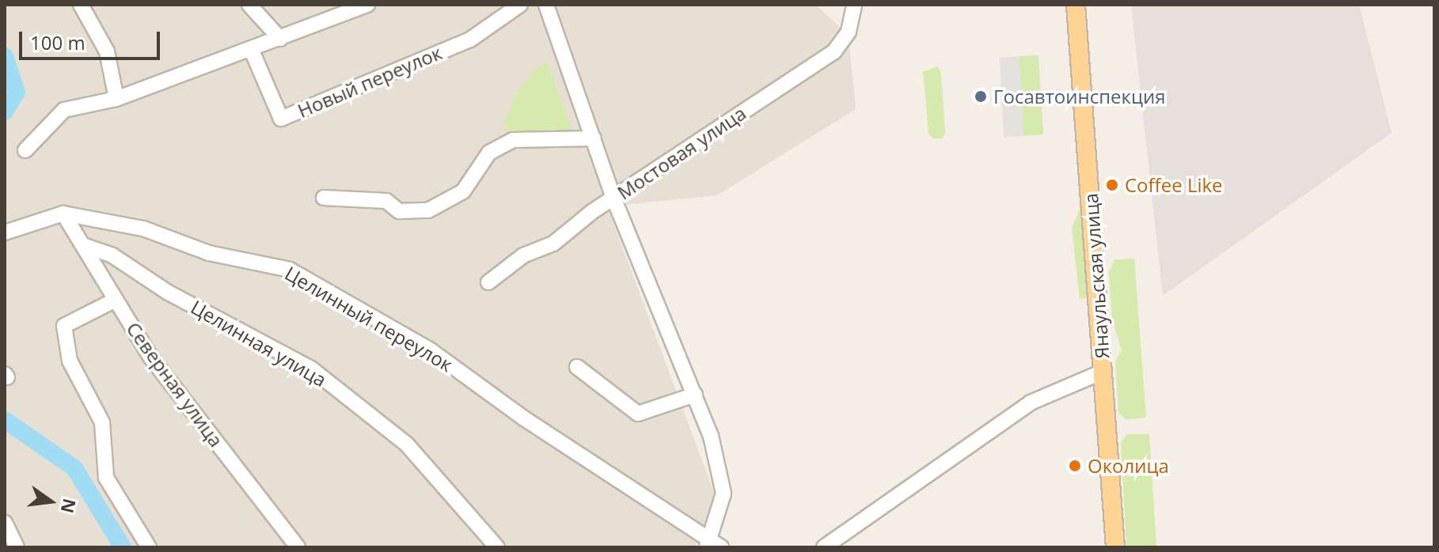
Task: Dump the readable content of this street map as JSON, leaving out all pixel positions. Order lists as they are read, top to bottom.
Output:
{
  "streets": {
    "main road": ["Янаульская улица"],
    "street": [
      "Новый переулок",
      "Мостовая улица",
      "Целинный переулок",
      "Целинная улица",
      "Северная улица"
    ]
  },
  "crossings": [
    ["Целинный переулок", "Северная улица"],
    ["Целинная улица", "Северная улица"]
  ],
  "places": ["Госавтоинспекция", "Coffee Like", "Околица"],
  "scale_bar": "100 m",
  "north": "right"
}
